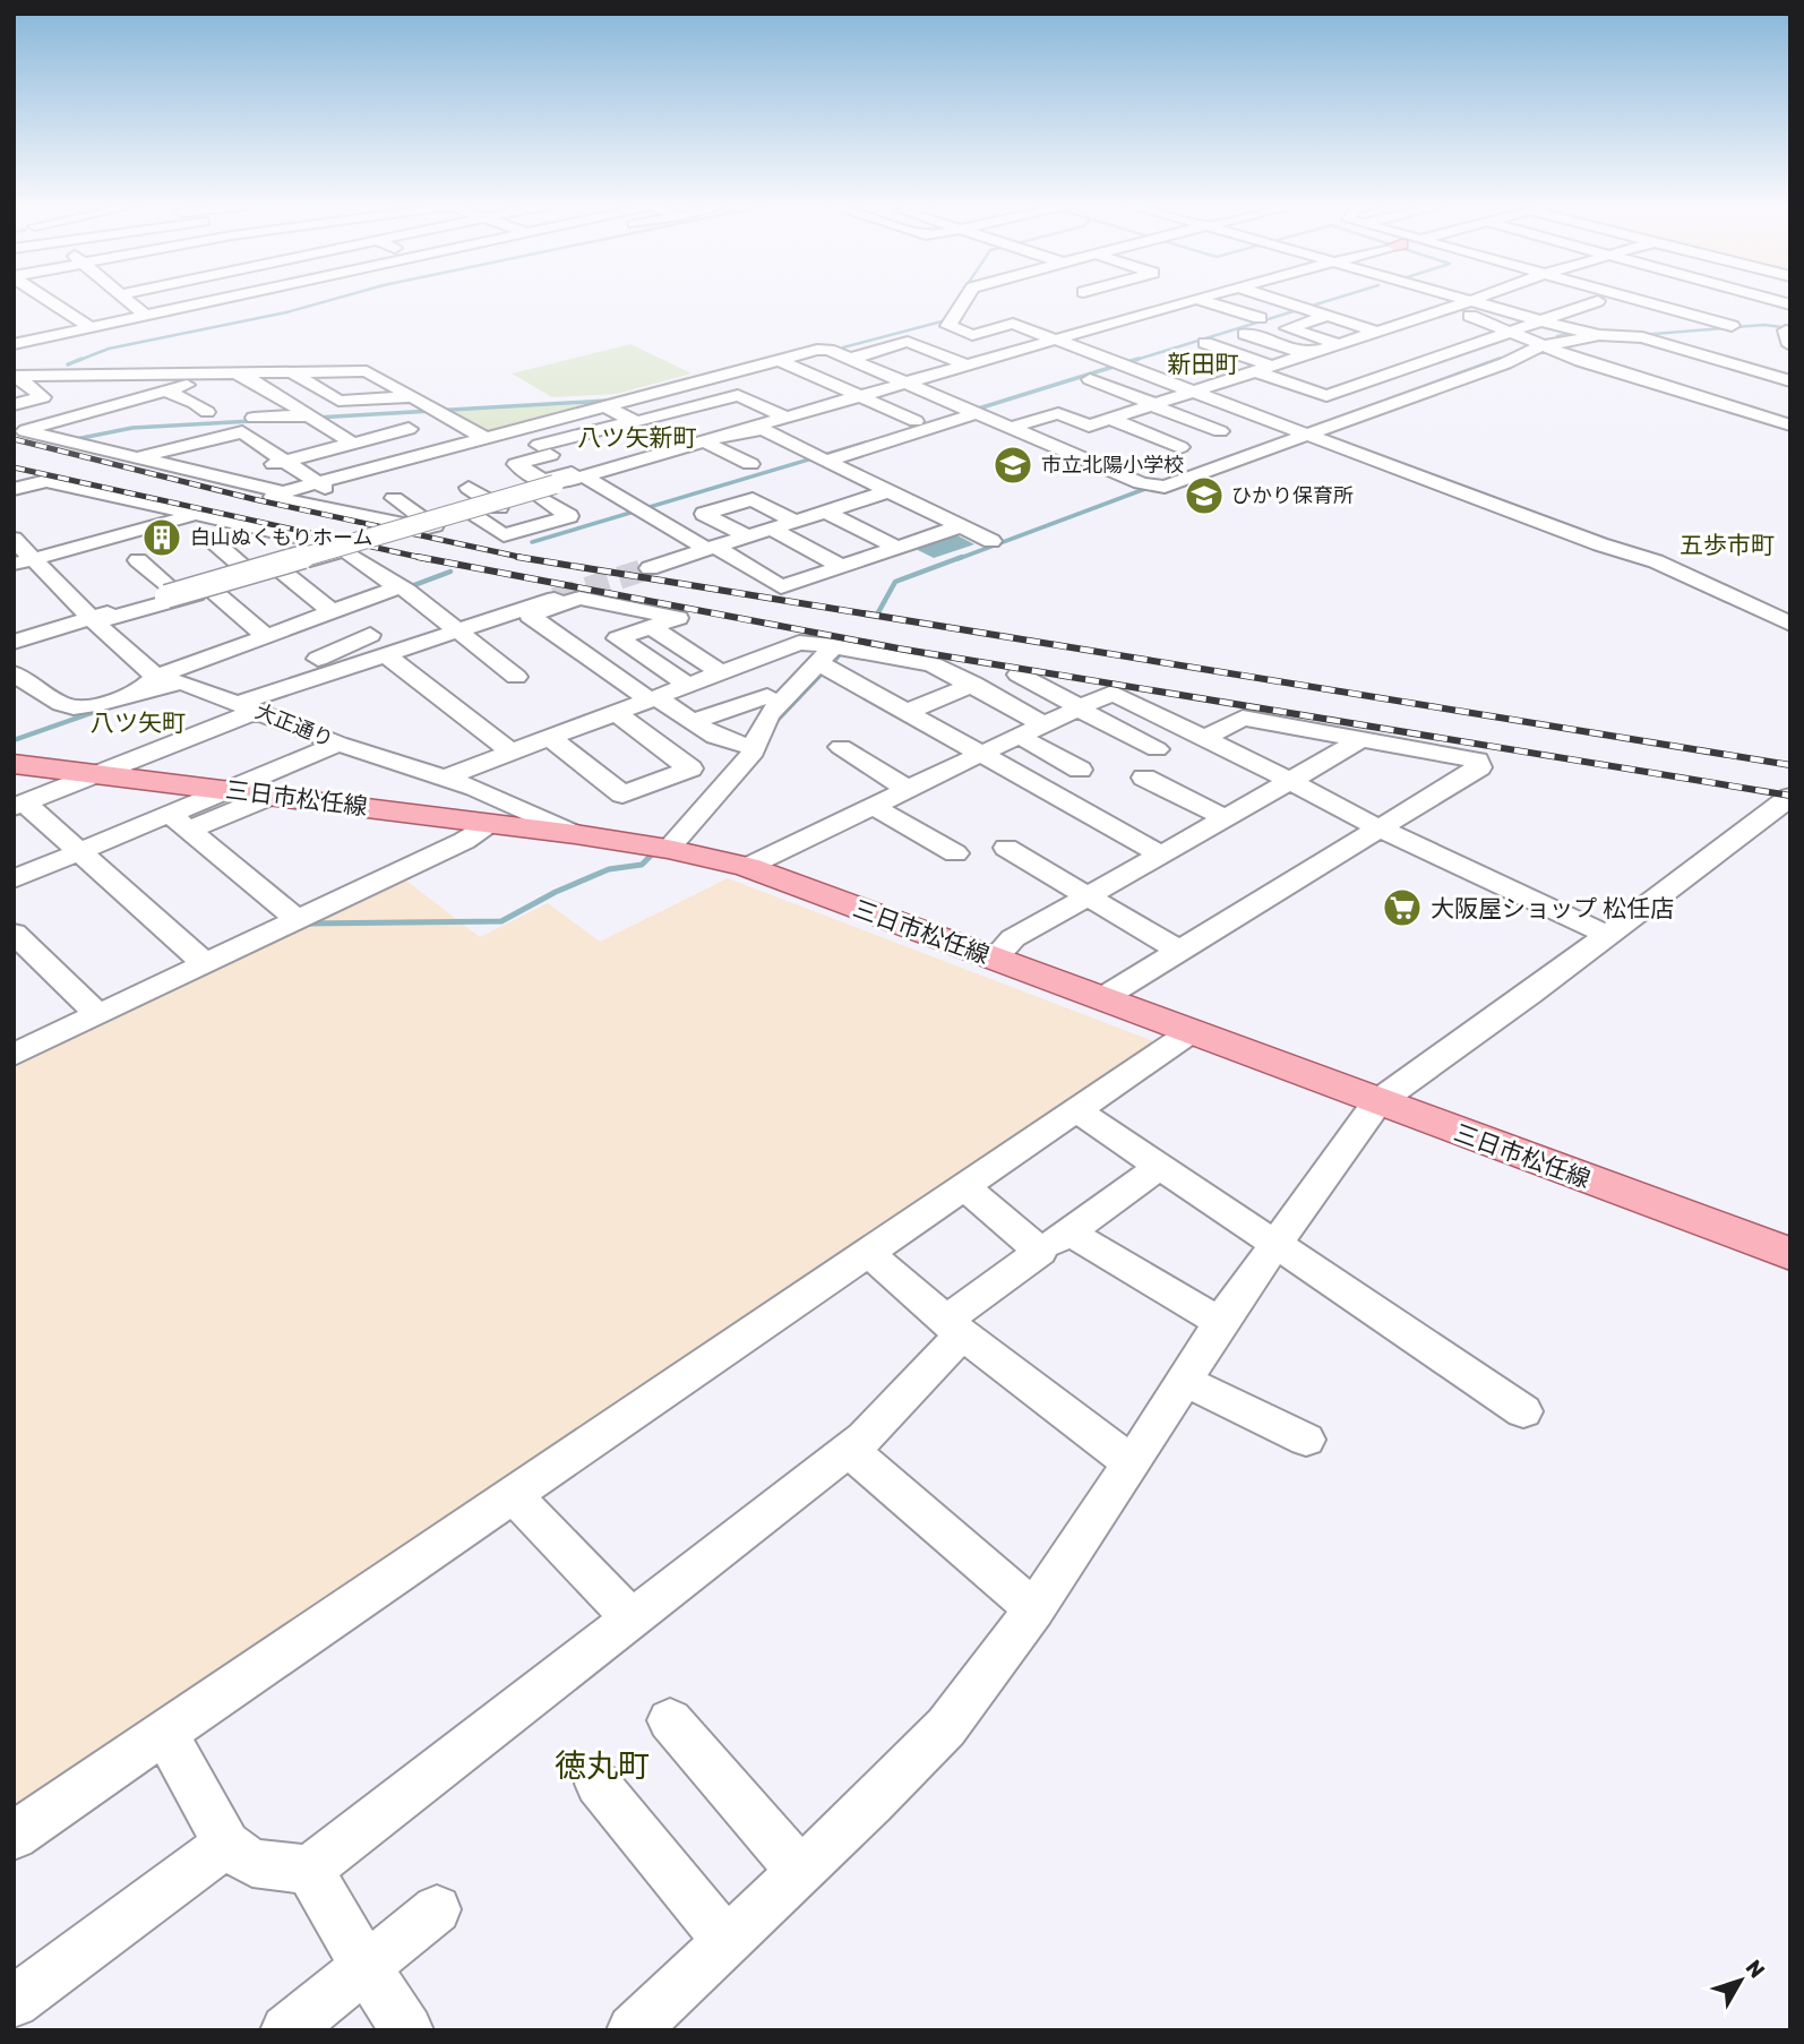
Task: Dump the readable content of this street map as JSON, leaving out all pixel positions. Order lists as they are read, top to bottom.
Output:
{
  "streets": {
    "main road": ["三日市松任線"],
    "street": ["大正通り"]
  },
  "crossings": [
    ["大正通り", "三日市松任線"]
  ],
  "districts": [
    "新田町",
    "八ツ矢新町",
    "五歩市町",
    "八ツ矢町",
    "徳丸町"
  ],
  "places": {
    "school or university": ["市立北陽小学校", "ひかり保育所"],
    "building": ["白山ぬくもりホーム"],
    "supermarket": ["大阪屋ショップ 松任店"]
  },
  "north": "top right"
}
